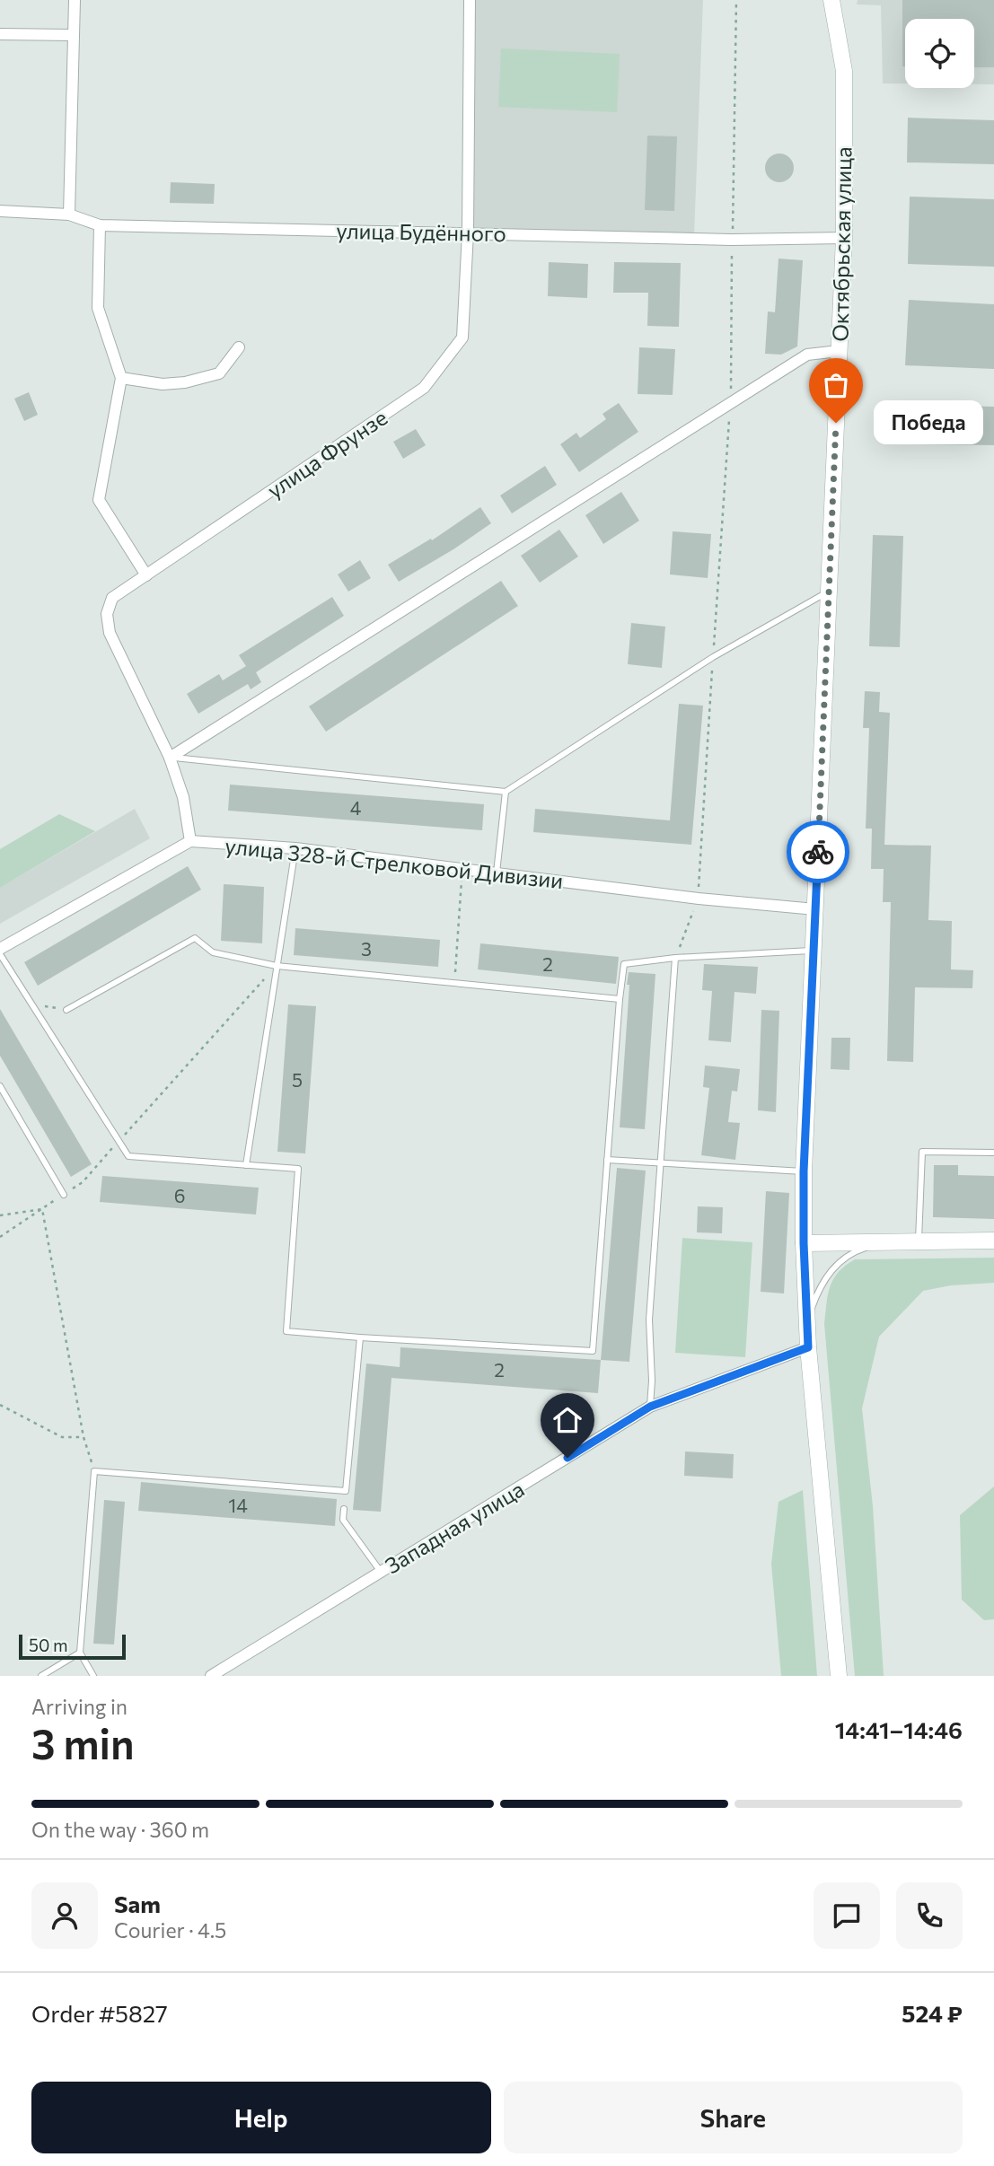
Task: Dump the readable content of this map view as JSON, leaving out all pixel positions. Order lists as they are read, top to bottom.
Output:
{
  "streets": {
    "main road": ["Октябрьская улица"],
    "street": [
      "улица Будённого",
      "улица Фрунзе",
      "улица 328-й Стрелковой Дивизии",
      "Западная улица"
    ]
  },
  "crossings": [
    ["улица Будённого", "Октябрьская улица"],
    ["улица Будённого", "улица Фрунзе"],
    ["Октябрьская улица", "улица 328-й Стрелковой Дивизии"],
    ["Октябрьская улица", "Западная улица"],
    ["улица Фрунзе", "улица 328-й Стрелковой Дивизии"]
  ],
  "places": ["Победа"],
  "house_numbers": [
    "4",
    "3",
    "2",
    "5",
    "6",
    "2",
    "14"
  ],
  "scale_bar": "50 m",
  "page": {
    "bubble": "Победа",
    "scale": "50 m",
    "heading": ["3 min", "Arriving in", "14:41–14:46"],
    "panel": [
      "Sam",
      "Courier · 4.5",
      "Order #5827",
      "524 ₽"
    ],
    "bar": "On the way · 360 m",
    "buttons": ["Help", "Share"]
  }
}
